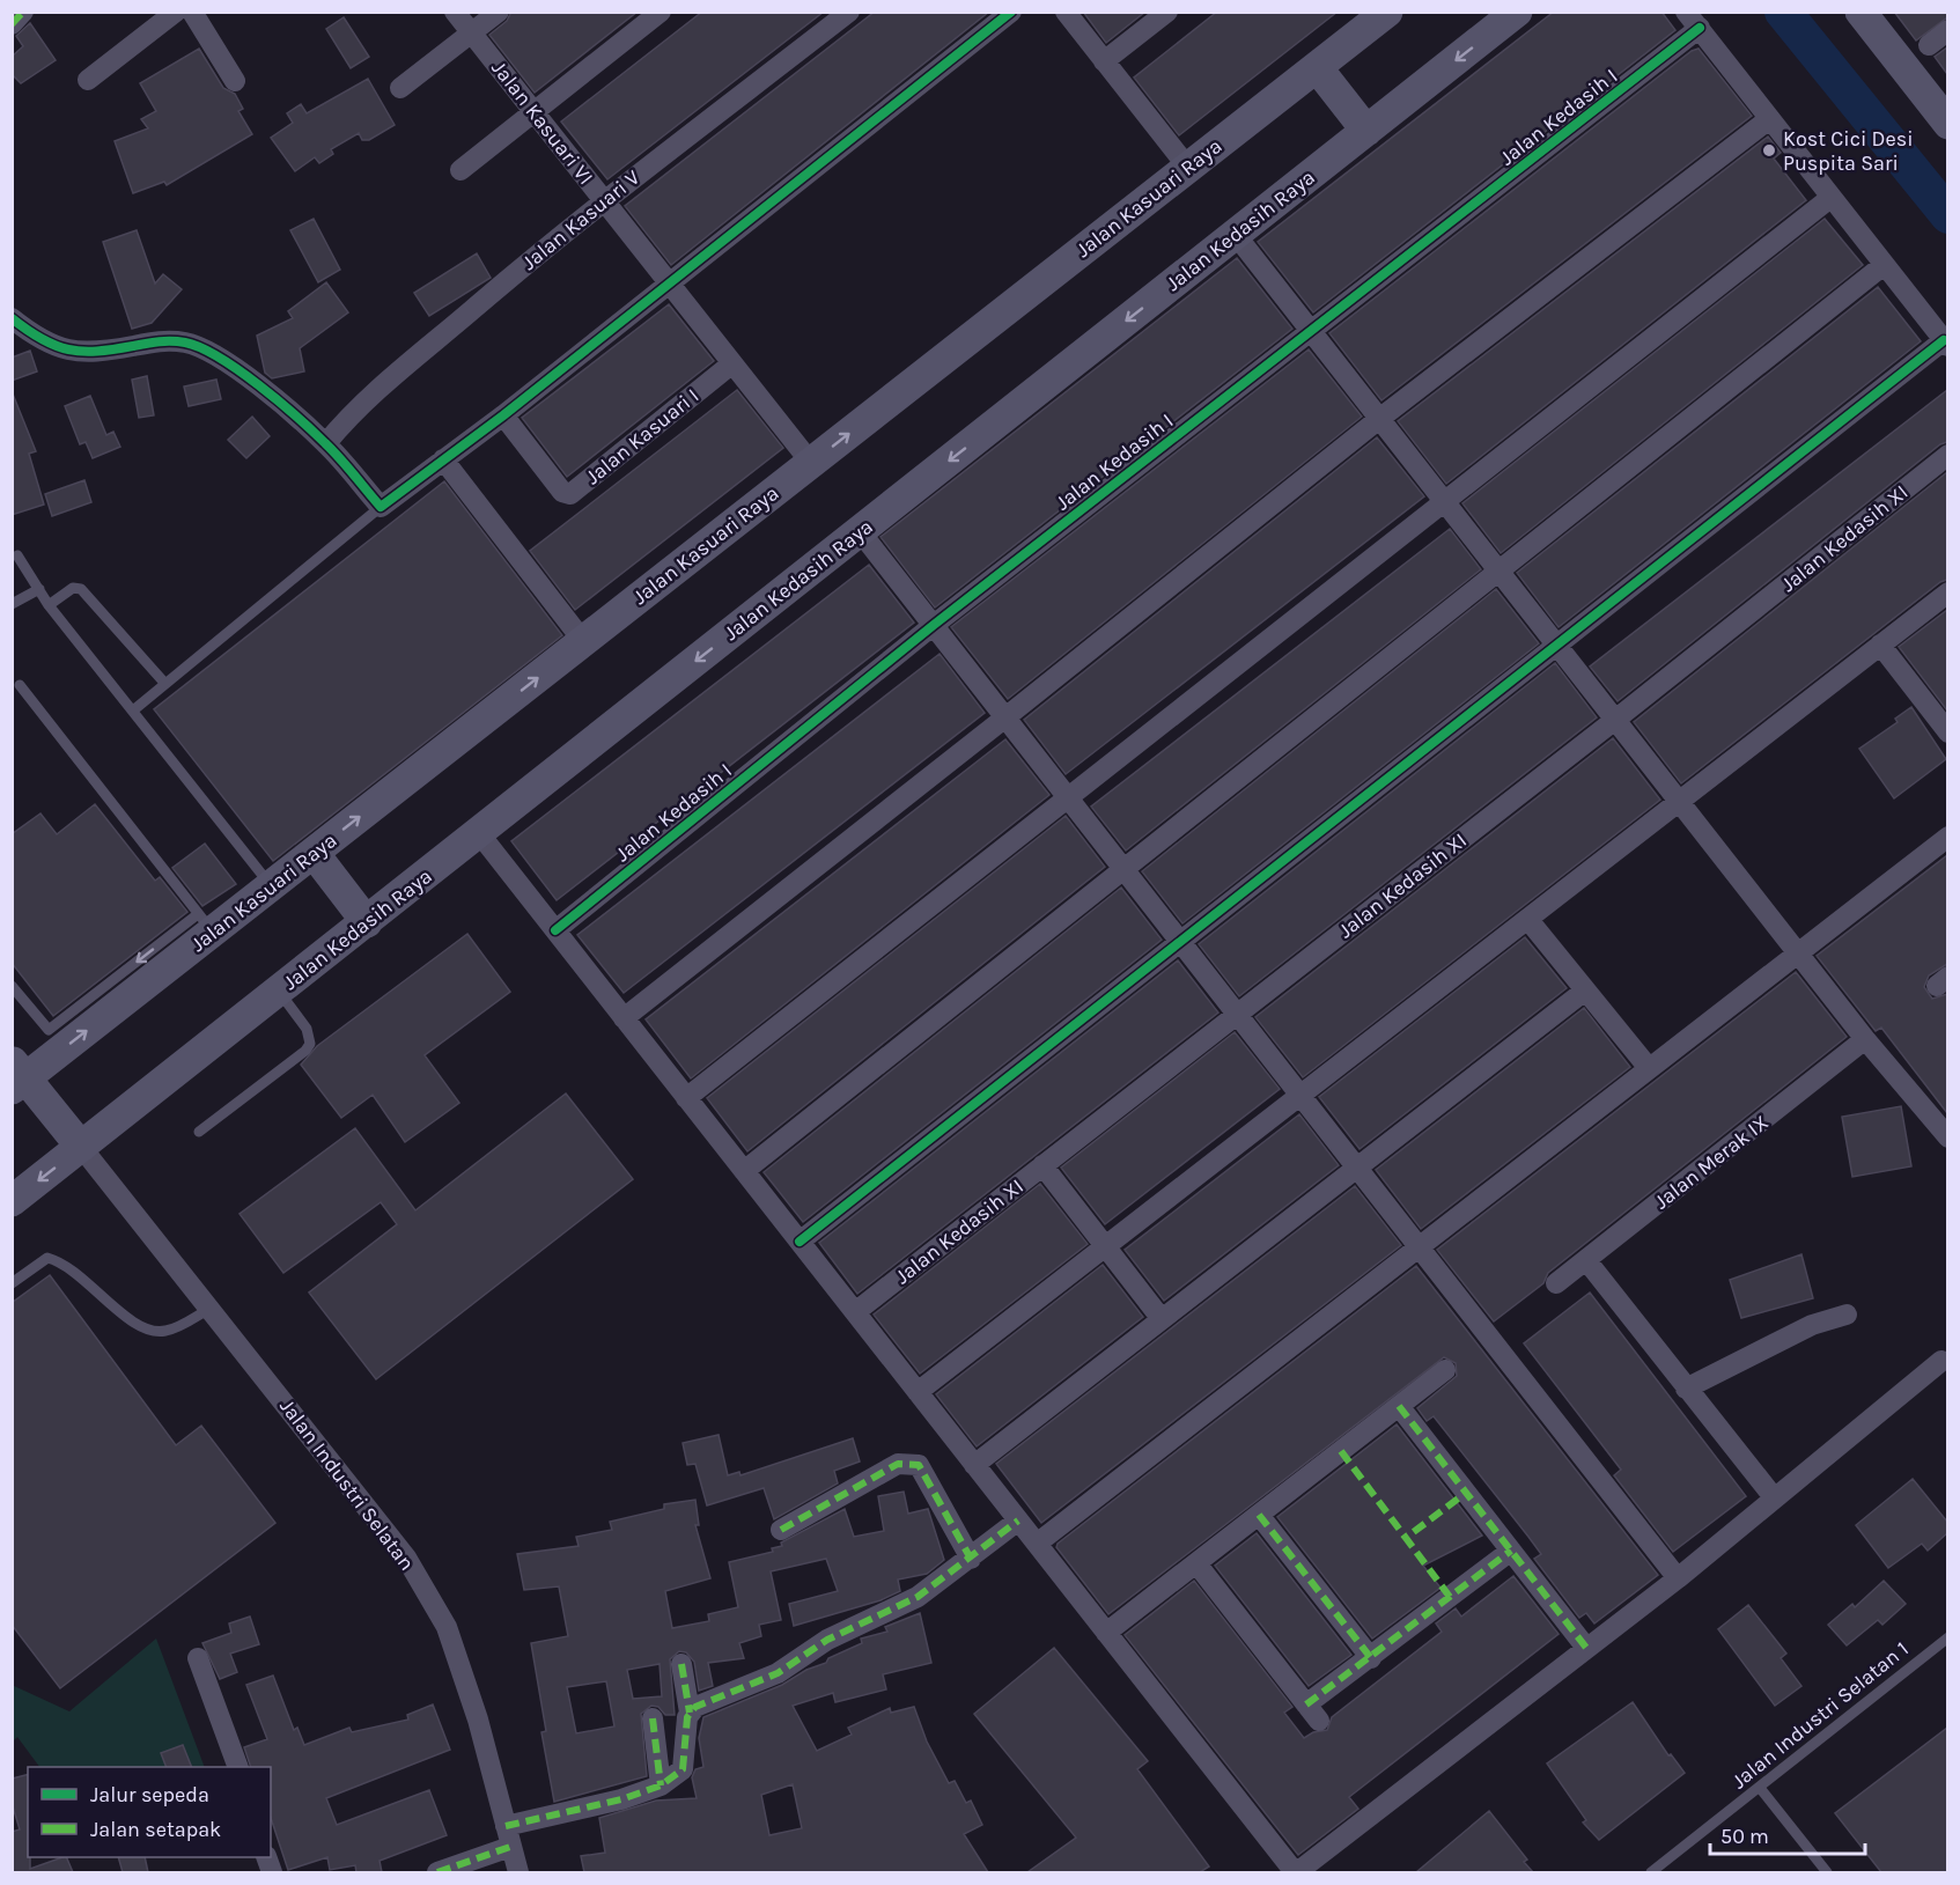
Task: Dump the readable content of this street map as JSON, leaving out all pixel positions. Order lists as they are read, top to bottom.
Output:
{
  "streets": {
    "main road": ["Jalan Kasuari Raya", "Jalan Kedasih Raya"],
    "street": [
      "Jalan Kedasih I",
      "Jalan Kasuari VI",
      "Jalan Kasuari V",
      "Jalan Kasuari I",
      "Jalan Kedasih XI",
      "Jalan Merak IX",
      "Jalan Industri Selatan"
    ],
    "lane": ["Jalan Industri Selatan 1"]
  },
  "crossings": [
    ["Jalan Kasuari VI", "Jalan Kasuari Raya"],
    ["Jalan Kasuari VI", "Jalan Kasuari V"],
    ["Jalan Kasuari VI", "Jalan Kasuari I"],
    ["Jalan Kedasih Raya", "Jalan Industri Selatan"]
  ],
  "one_way": ["Jalan Kasuari Raya", "Jalan Kedasih Raya"],
  "places": ["Kost Cici Desi Puspita Sari"],
  "legend": ["Jalur sepeda", "Jalan setapak"],
  "scale_bar": "50 m"
}
